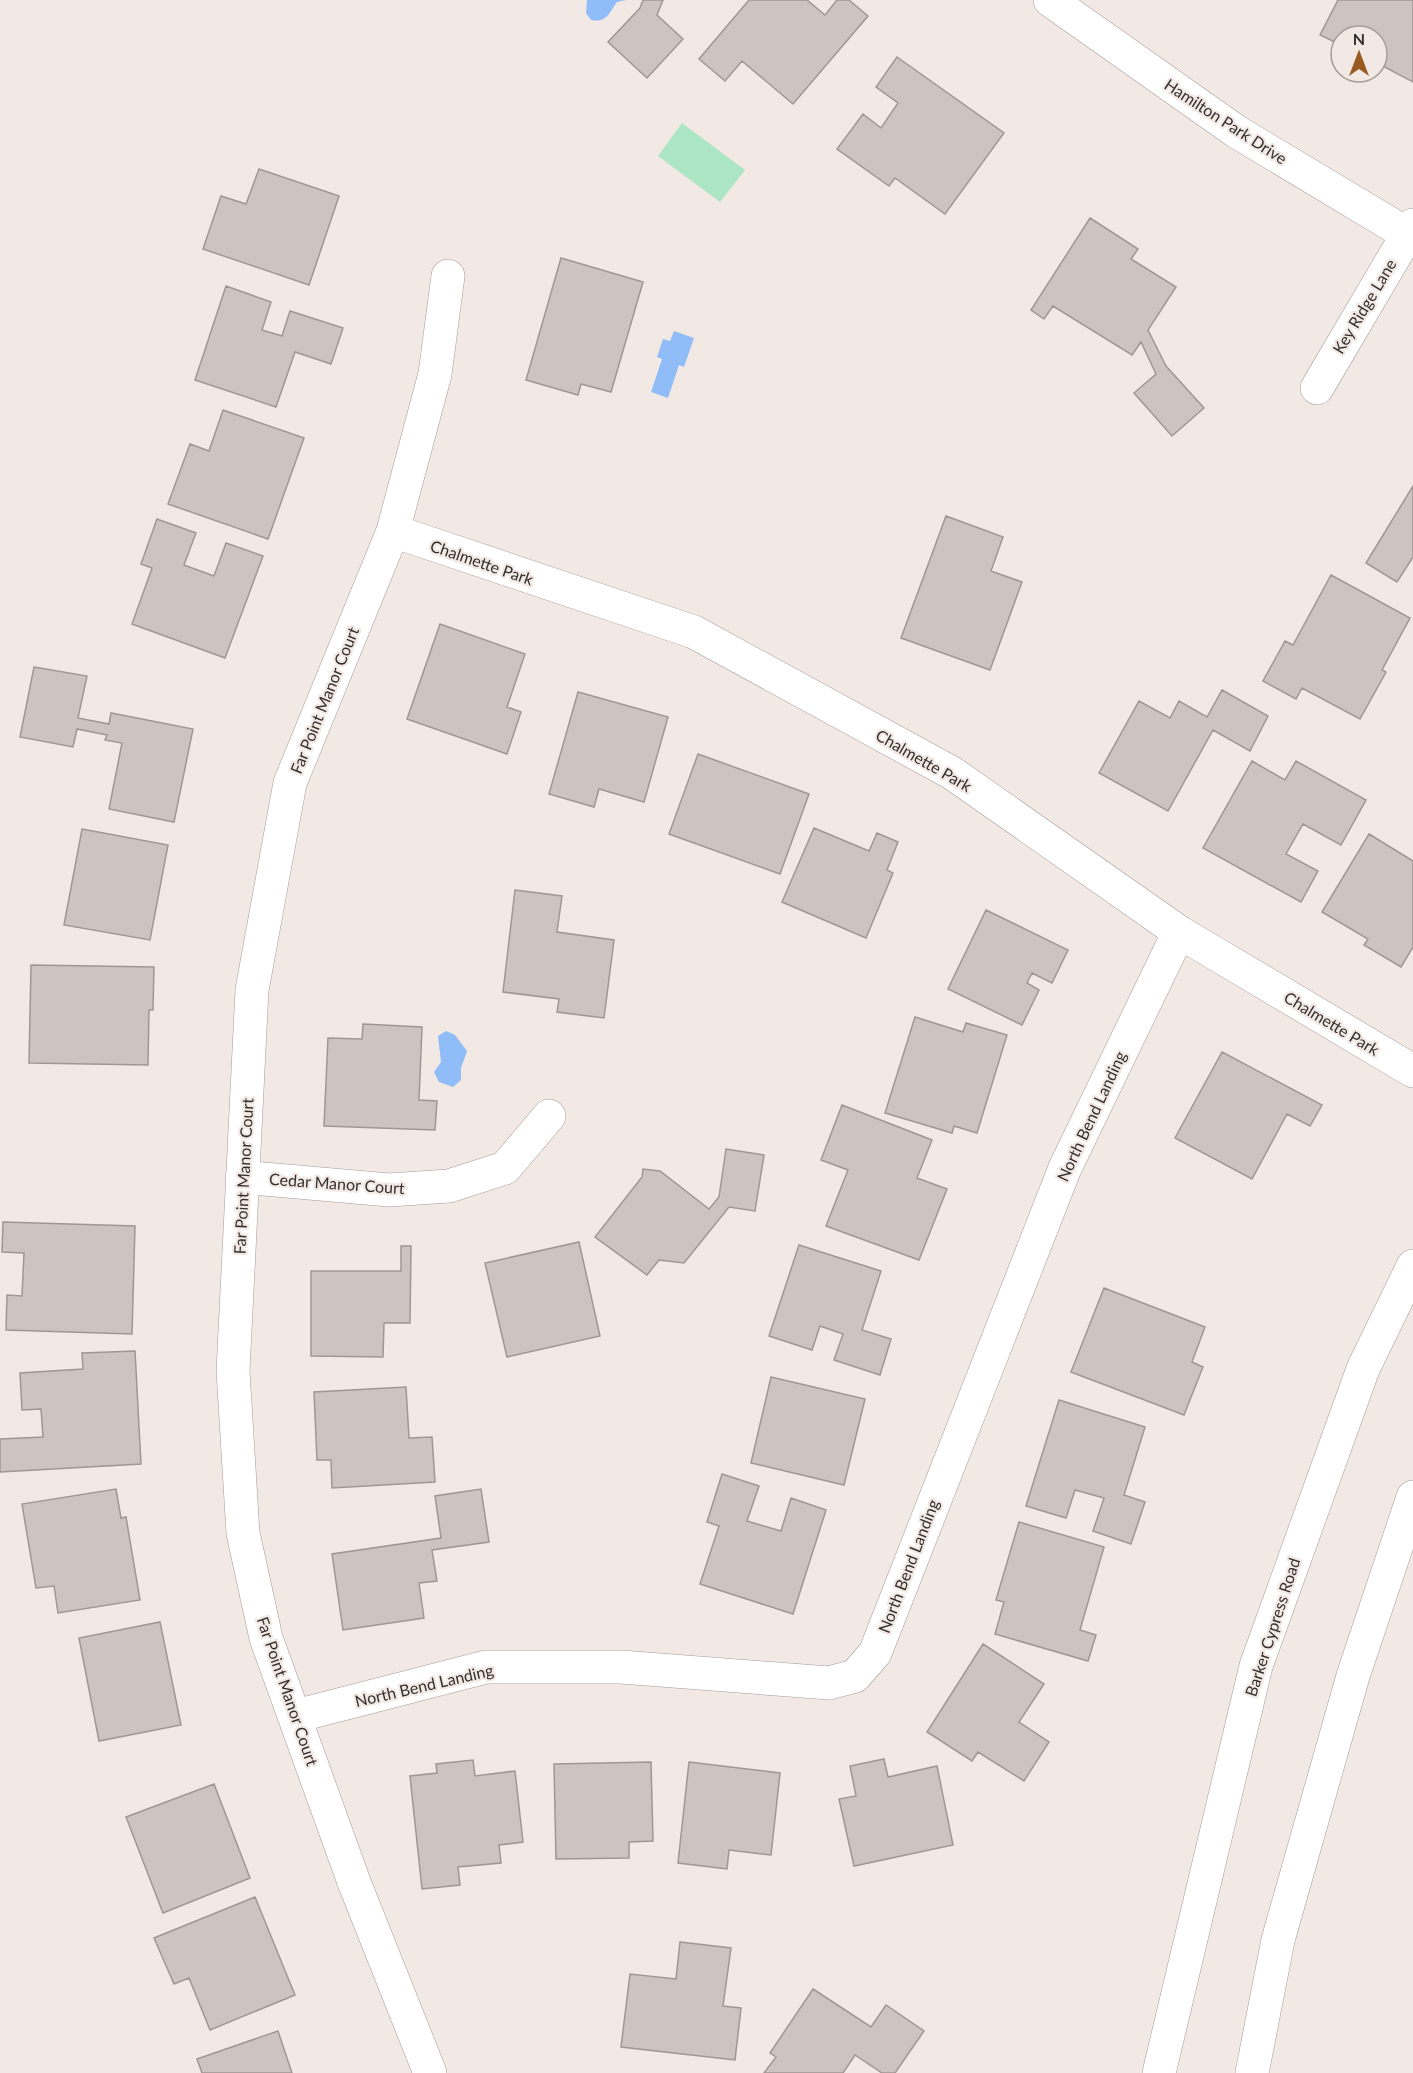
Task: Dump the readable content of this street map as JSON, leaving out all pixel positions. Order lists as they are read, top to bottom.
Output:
{
  "streets": {
    "street": [
      "Hamilton Park Drive",
      "Key Ridge Lane",
      "Chalmette Park",
      "Far Point Manor Court",
      "North Bend Landing",
      "Cedar Manor Court",
      "Barker Cypress Road"
    ]
  },
  "crossings": [
    ["Hamilton Park Drive", "Key Ridge Lane"],
    ["Chalmette Park", "Far Point Manor Court"],
    ["Chalmette Park", "North Bend Landing"],
    ["Far Point Manor Court", "North Bend Landing"],
    ["Far Point Manor Court", "Cedar Manor Court"]
  ],
  "north": "top"
}
